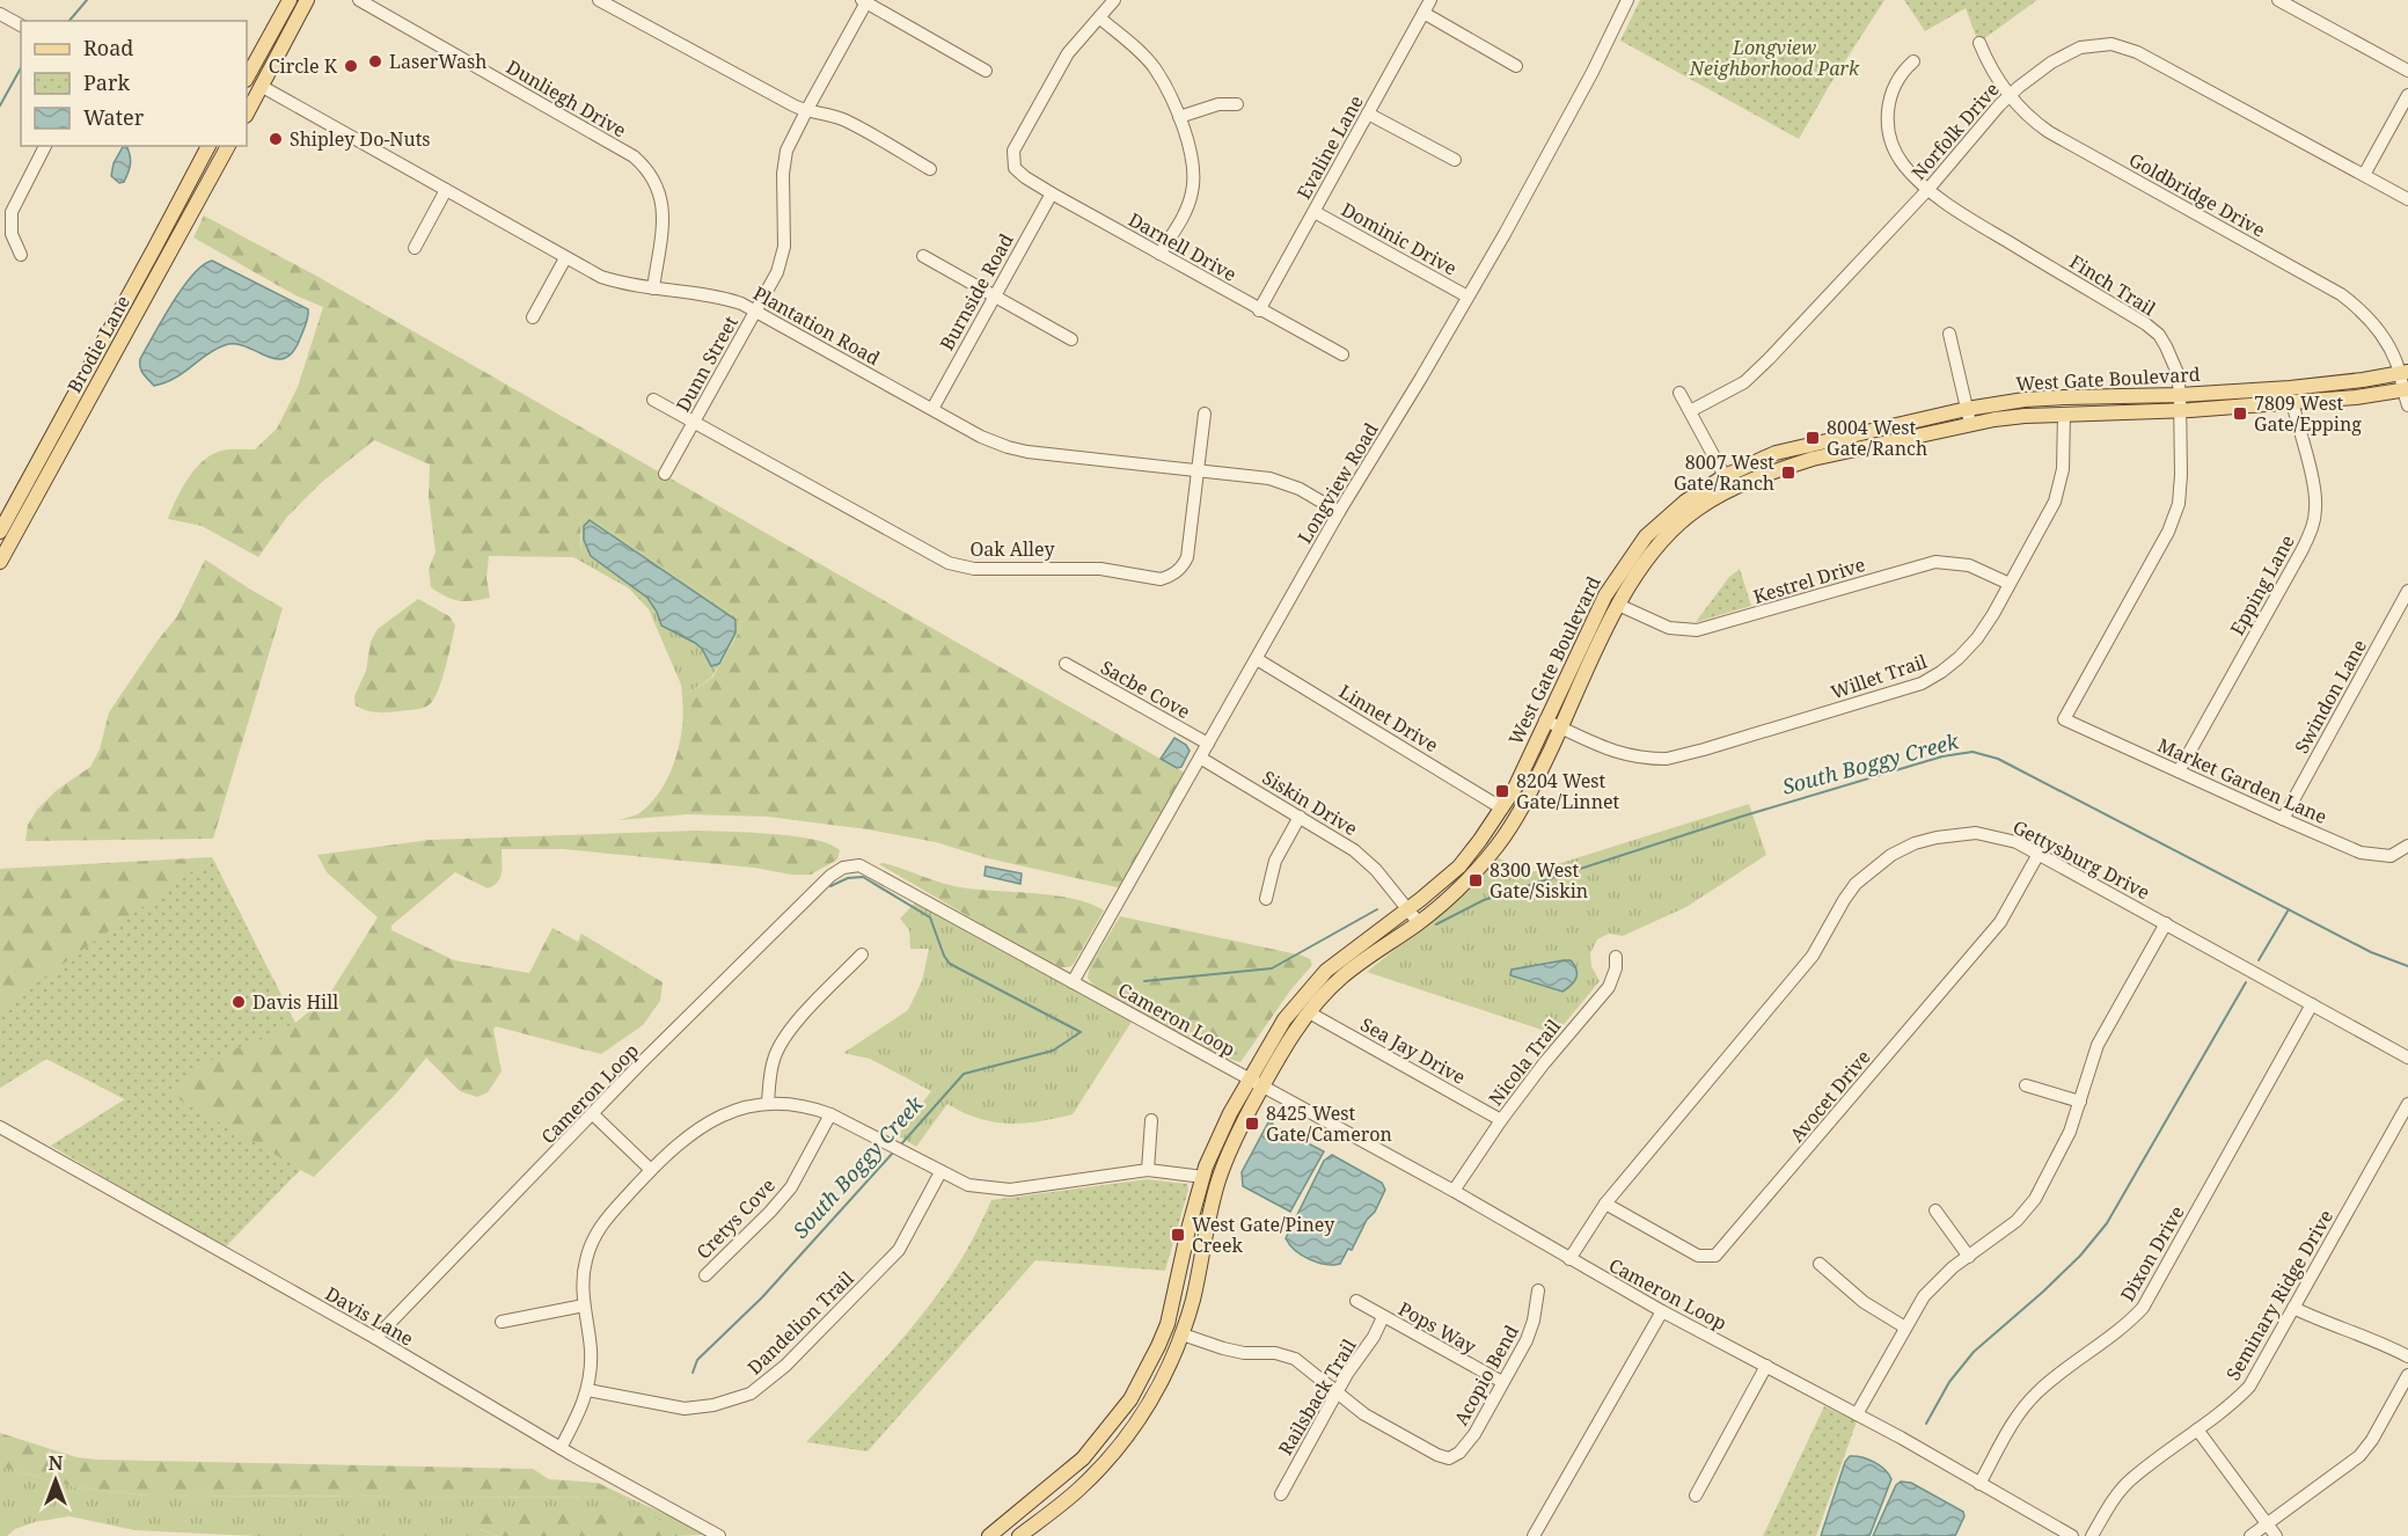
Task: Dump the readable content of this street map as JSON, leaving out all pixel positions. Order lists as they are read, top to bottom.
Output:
{
  "streets": {
    "main road": ["Brodie Lane", "West Gate Boulevard"],
    "street": [
      "Dunliegh Drive",
      "Norfolk Drive",
      "Evaline Lane",
      "Goldbridge Drive",
      "Dominic Drive",
      "Darnell Drive",
      "Finch Trail",
      "Burnside Road",
      "Plantation Road",
      "Dunn Street",
      "Longview Road",
      "Oak Alley",
      "Kestrel Drive",
      "Epping Lane",
      "Willet Trail",
      "Sacbe Cove",
      "Swindon Lane",
      "Linnet Drive",
      "Market Garden Lane",
      "Siskin Drive",
      "Gettysburg Drive",
      "Cameron Loop",
      "Sea Jay Drive",
      "Nicola Trail",
      "Avocet Drive",
      "Cretys Cove",
      "Dixon Drive",
      "Seminary Ridge Drive",
      "Davis Lane",
      "Dandelion Trail",
      "Pops Way",
      "Acopio Bend",
      "Railsback Trail"
    ]
  },
  "crossings": [
    ["Dunliegh Drive", "Plantation Road"],
    ["Norfolk Drive", "Goldbridge Drive"],
    ["Norfolk Drive", "Finch Trail"],
    ["Evaline Lane", "Dominic Drive"],
    ["Evaline Lane", "Darnell Drive"],
    ["Goldbridge Drive", "West Gate Boulevard"],
    ["Dominic Drive", "Longview Road"],
    ["Darnell Drive", "Burnside Road"],
    ["Finch Trail", "West Gate Boulevard"],
    ["Finch Trail", "Market Garden Lane"],
    ["Burnside Road", "Plantation Road"],
    ["Plantation Road", "Dunn Street"],
    ["Plantation Road", "Longview Road"],
    ["Plantation Road", "Oak Alley"],
    ["Dunn Street", "Oak Alley"],
    ["West Gate Boulevard", "Kestrel Drive"],
    ["West Gate Boulevard", "Epping Lane"],
    ["West Gate Boulevard", "Willet Trail"],
    ["West Gate Boulevard", "Linnet Drive"],
    ["West Gate Boulevard", "Siskin Drive"],
    ["West Gate Boulevard", "Cameron Loop"],
    ["West Gate Boulevard", "Sea Jay Drive"],
    ["West Gate Boulevard", "Acopio Bend"],
    ["Longview Road", "Sacbe Cove"],
    ["Longview Road", "Linnet Drive"],
    ["Longview Road", "Siskin Drive"],
    ["Longview Road", "Cameron Loop"],
    ["Kestrel Drive", "Willet Trail"],
    ["Epping Lane", "Market Garden Lane"],
    ["Swindon Lane", "Market Garden Lane"],
    ["Gettysburg Drive", "Cameron Loop"],
    ["Gettysburg Drive", "Avocet Drive"],
    ["Gettysburg Drive", "Dixon Drive"],
    ["Cameron Loop", "Nicola Trail"],
    ["Cameron Loop", "Dixon Drive"],
    ["Cameron Loop", "Davis Lane"],
    ["Sea Jay Drive", "Nicola Trail"],
    ["Pops Way", "Acopio Bend"],
    ["Pops Way", "Railsback Trail"],
    ["Acopio Bend", "Railsback Trail"]
  ],
  "water": ["South Boggy Creek"],
  "parks": ["Longview Neighborhood Park"],
  "places": {
    "other": [
      "LaserWash",
      "Circle K",
      "Shipley Do-Nuts",
      "Davis Hill"
    ],
    "transit": [
      "7809 West Gate/Epping",
      "8004 West Gate/Ranch",
      "8007 West Gate/Ranch",
      "8204 West Gate/Linnet",
      "8300 West Gate/Siskin",
      "8425 West Gate/Cameron",
      "West Gate/Piney Creek"
    ]
  },
  "legend": ["Road", "Park", "Water"],
  "north": "top"
}
